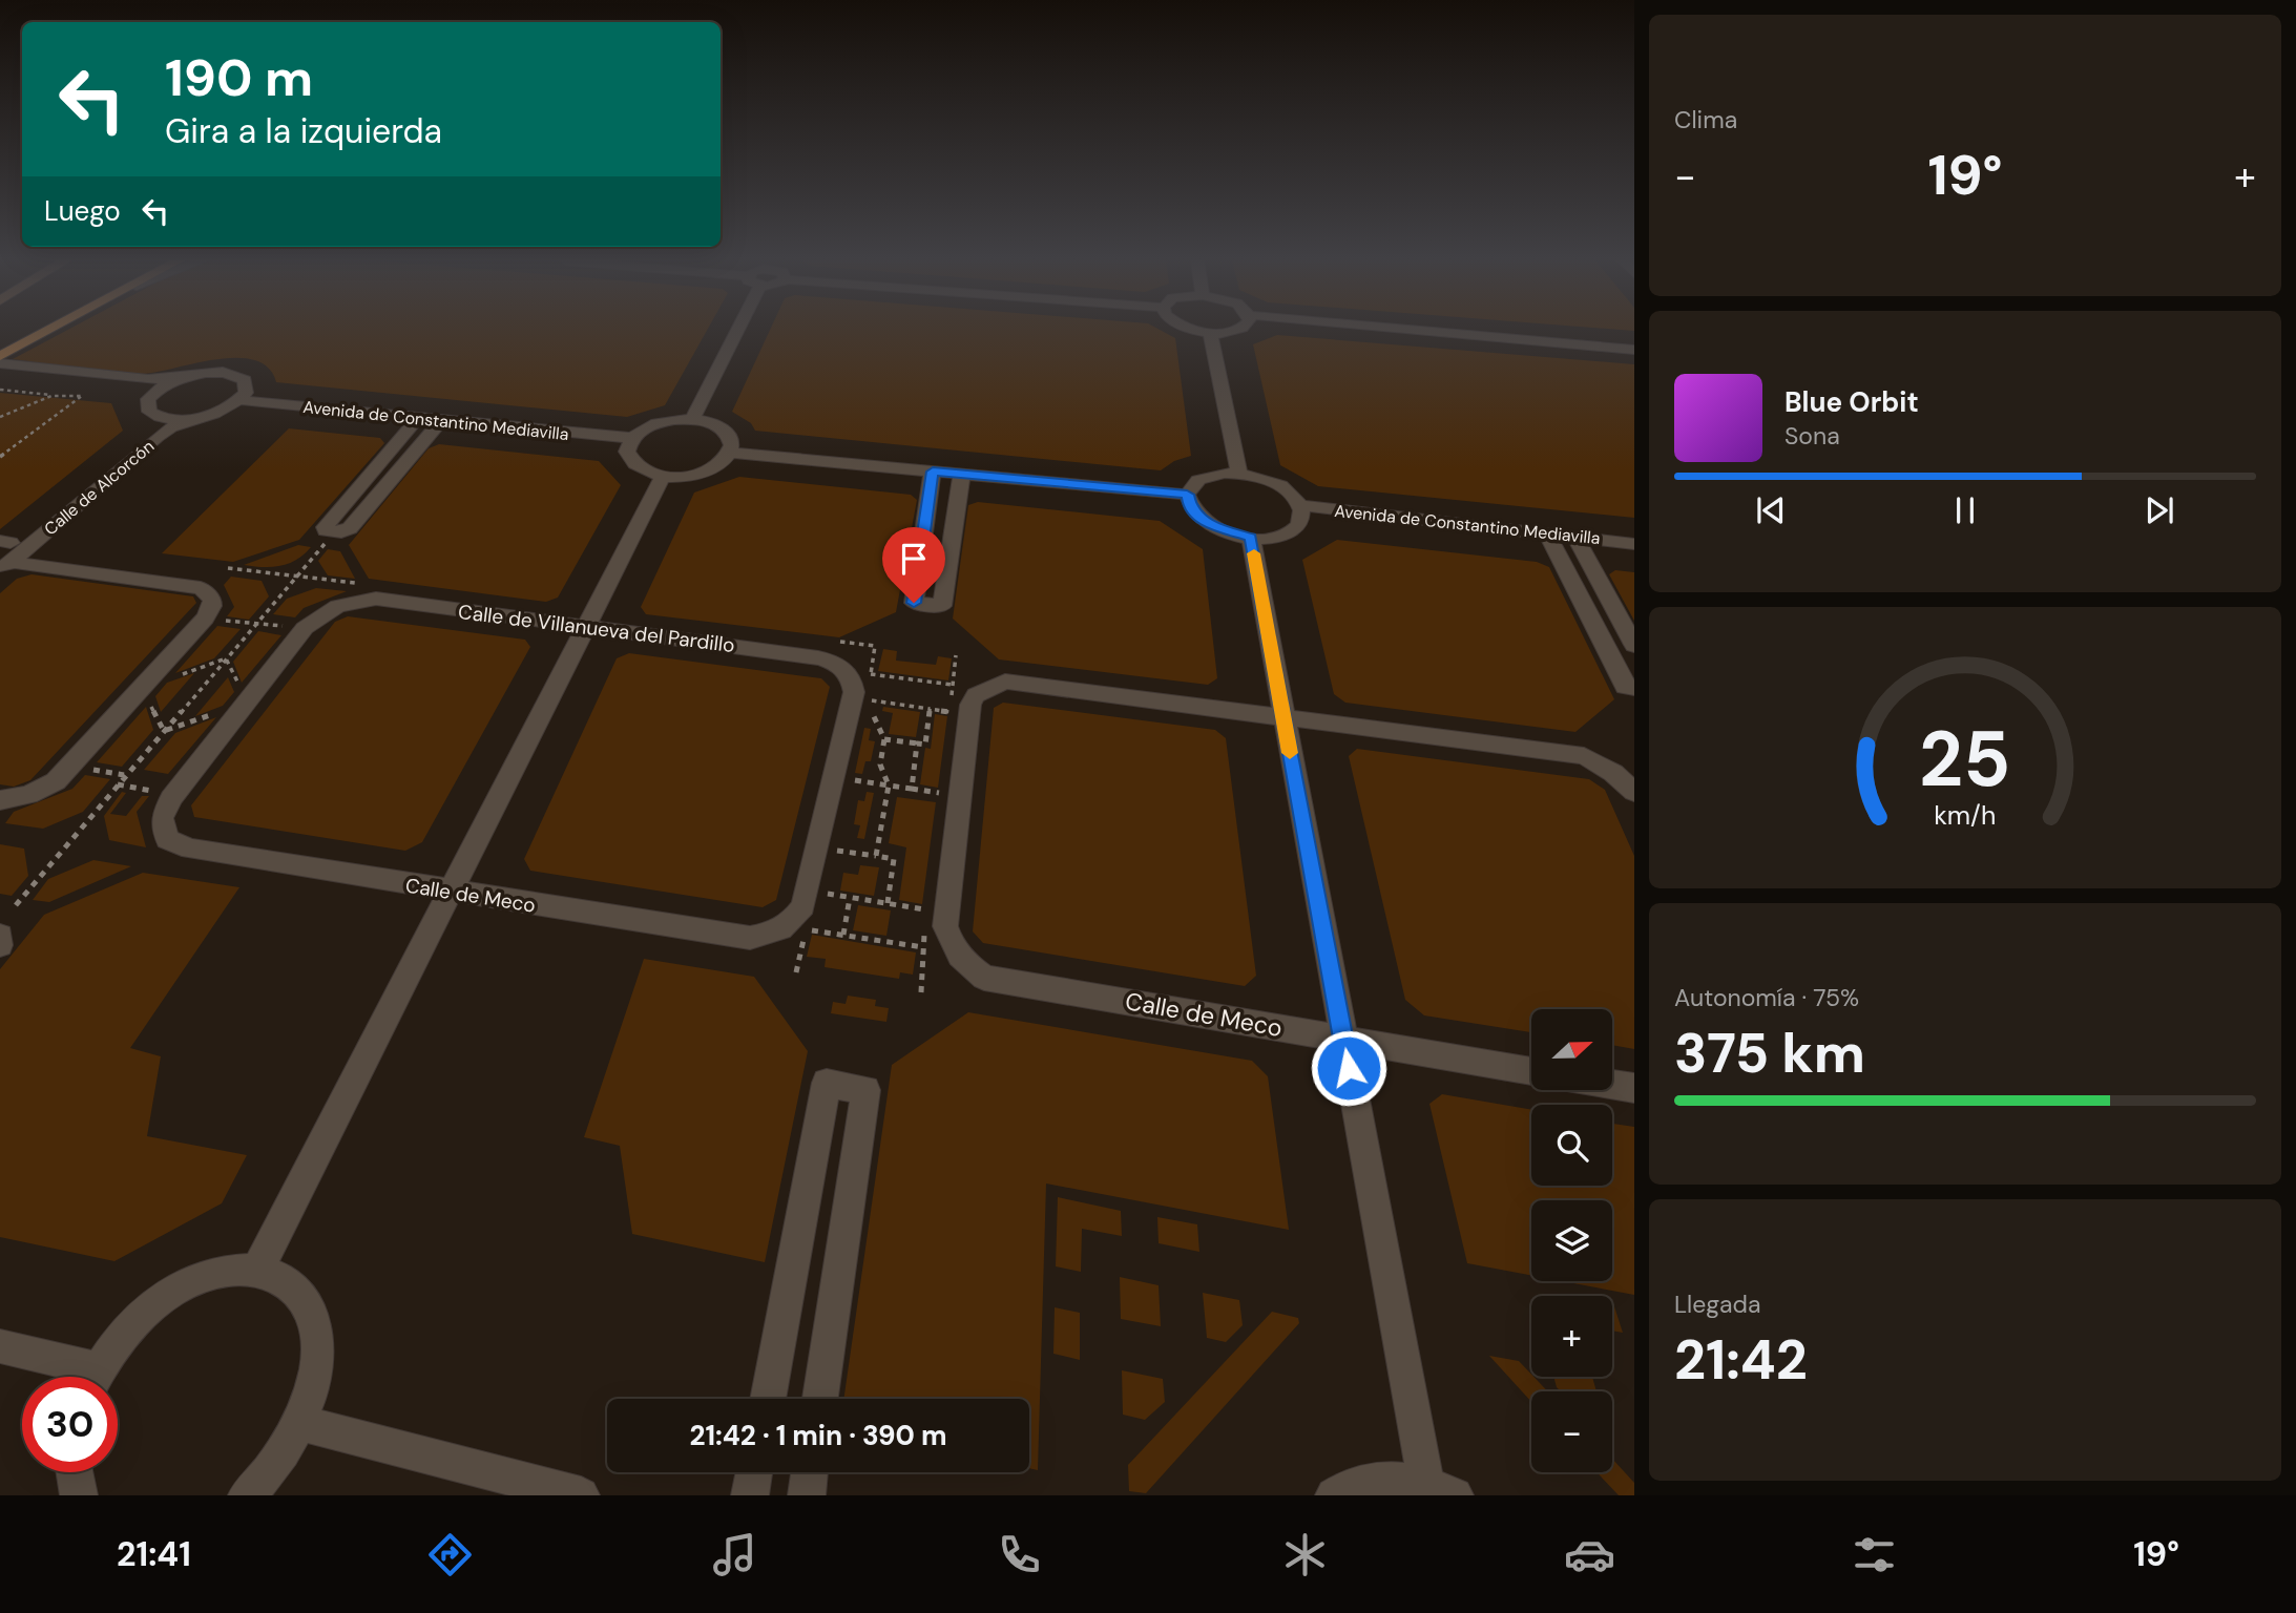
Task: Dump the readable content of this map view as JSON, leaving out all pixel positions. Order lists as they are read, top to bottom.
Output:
{
  "streets": {
    "street": [
      "Avenida de Constantino Mediavilla",
      "Calle de Alcorcón",
      "Calle de Villanueva del Pardillo",
      "Calle de Meco"
    ]
  },
  "crossings": [
    ["Avenida de Constantino Mediavilla", "Calle de Alcorcón"],
    ["Calle de Villanueva del Pardillo", "Calle de Meco"]
  ],
  "north": "right",
  "page": {
    "tile": [
      "Clima",
      ["Autonomía · 75%", "375 km"],
      ["Llegada", "21:42"]
    ],
    "turn": ["190 m", "Gira a la izquierda"],
    "heat": ["−", "19°", "+"],
    "then": "Luego",
    "song": ["Blue Orbit", "Sona"],
    "map_buttons": ["+", "−"],
    "limit": "30",
    "trip": "21:42 · 1 min · 390 m",
    "tabs": ["21:41", "19°"],
    "gauge": ["25", "km/h"]
  }
}
